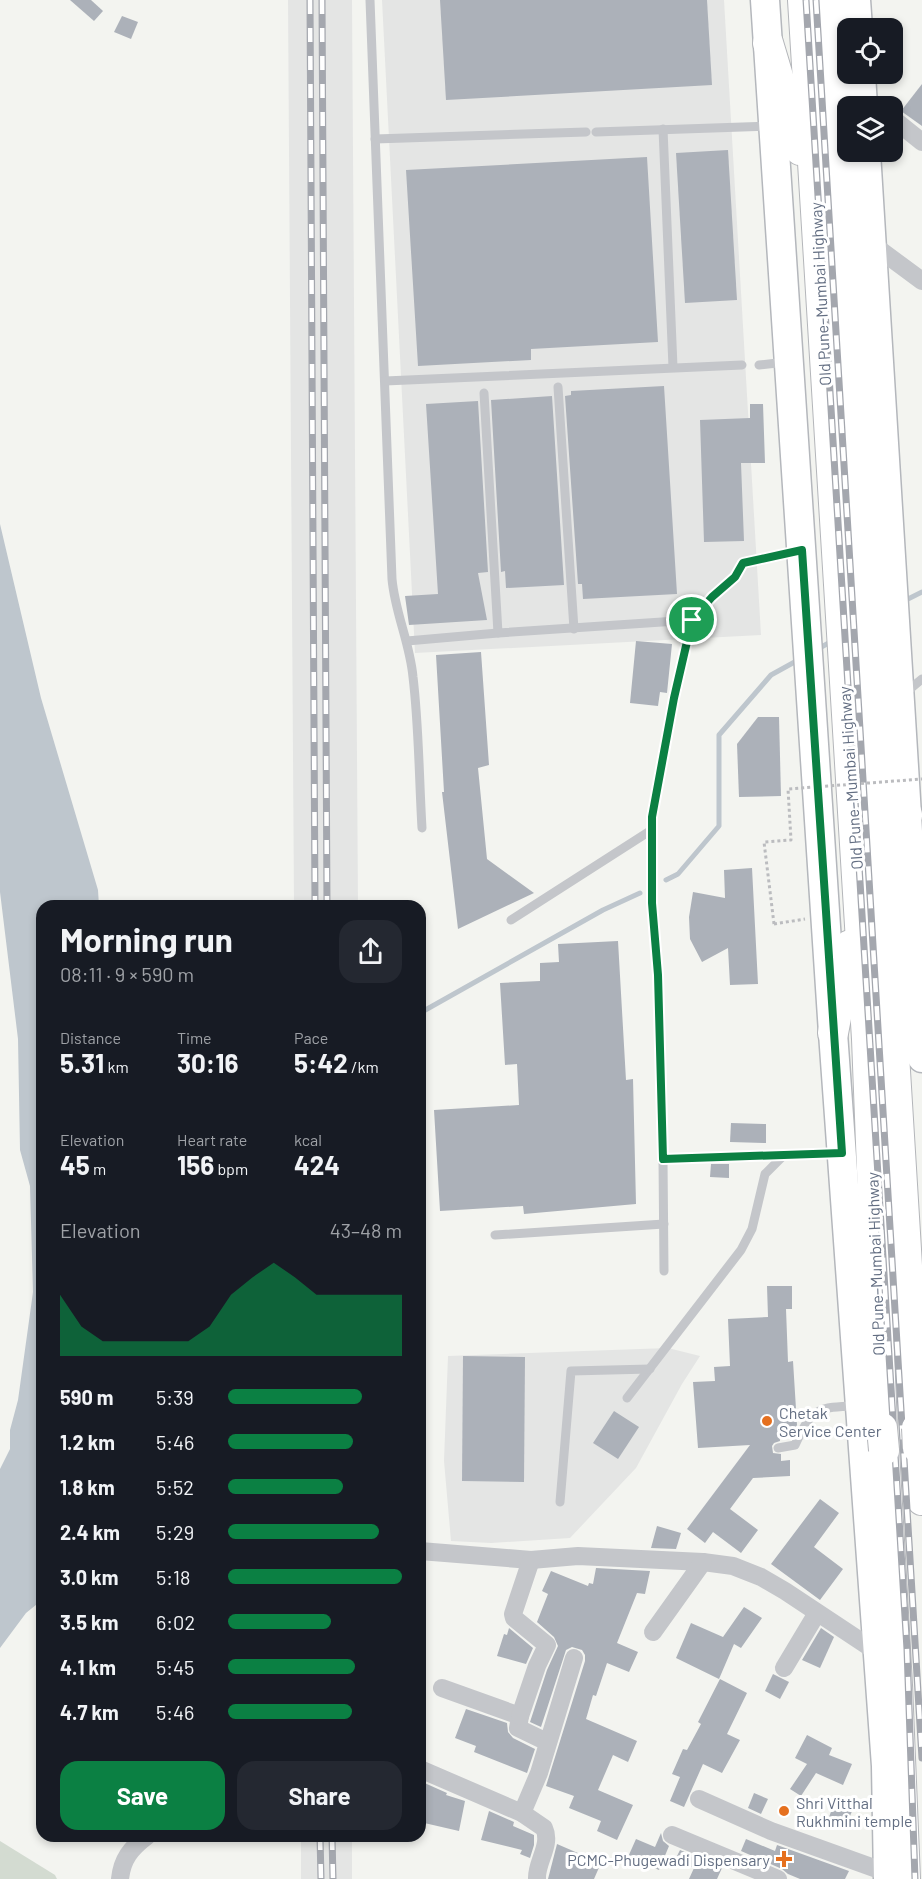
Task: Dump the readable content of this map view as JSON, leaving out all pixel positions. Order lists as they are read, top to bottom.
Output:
{
  "streets": {
    "highway": ["Old Pune–Mumbai Highway"]
  },
  "places": {
    "other": ["Chetak Service Center", "Shri Vitthal Rukhmini temple"],
    "health": ["PCMC-Phugewadi Dispensary"]
  },
  "page": {
    "heading": ["Morning run", "08:11 · 9 × 590 m"],
    "stats": [
      ["Distance", "5.31 km"],
      ["Time", "30:16"],
      ["Pace", "5:42 /km"],
      ["Elevation", "45 m"],
      ["Heart rate", "156 bpm"],
      ["kcal", "424"]
    ],
    "chart": ["Elevation", "43–48 m"],
    "list": [
      {
        "name": "590 m",
        "note": "5:39"
      },
      {
        "name": "1.2 km",
        "note": "5:46"
      },
      {
        "name": "1.8 km",
        "note": "5:52"
      },
      {
        "name": "2.4 km",
        "note": "5:29"
      },
      {
        "name": "3.0 km",
        "note": "5:18"
      },
      {
        "name": "3.5 km",
        "note": "6:02"
      },
      {
        "name": "4.1 km",
        "note": "5:45"
      },
      {
        "name": "4.7 km",
        "note": "5:46"
      }
    ],
    "buttons": ["Save", "Share"]
  }
}
